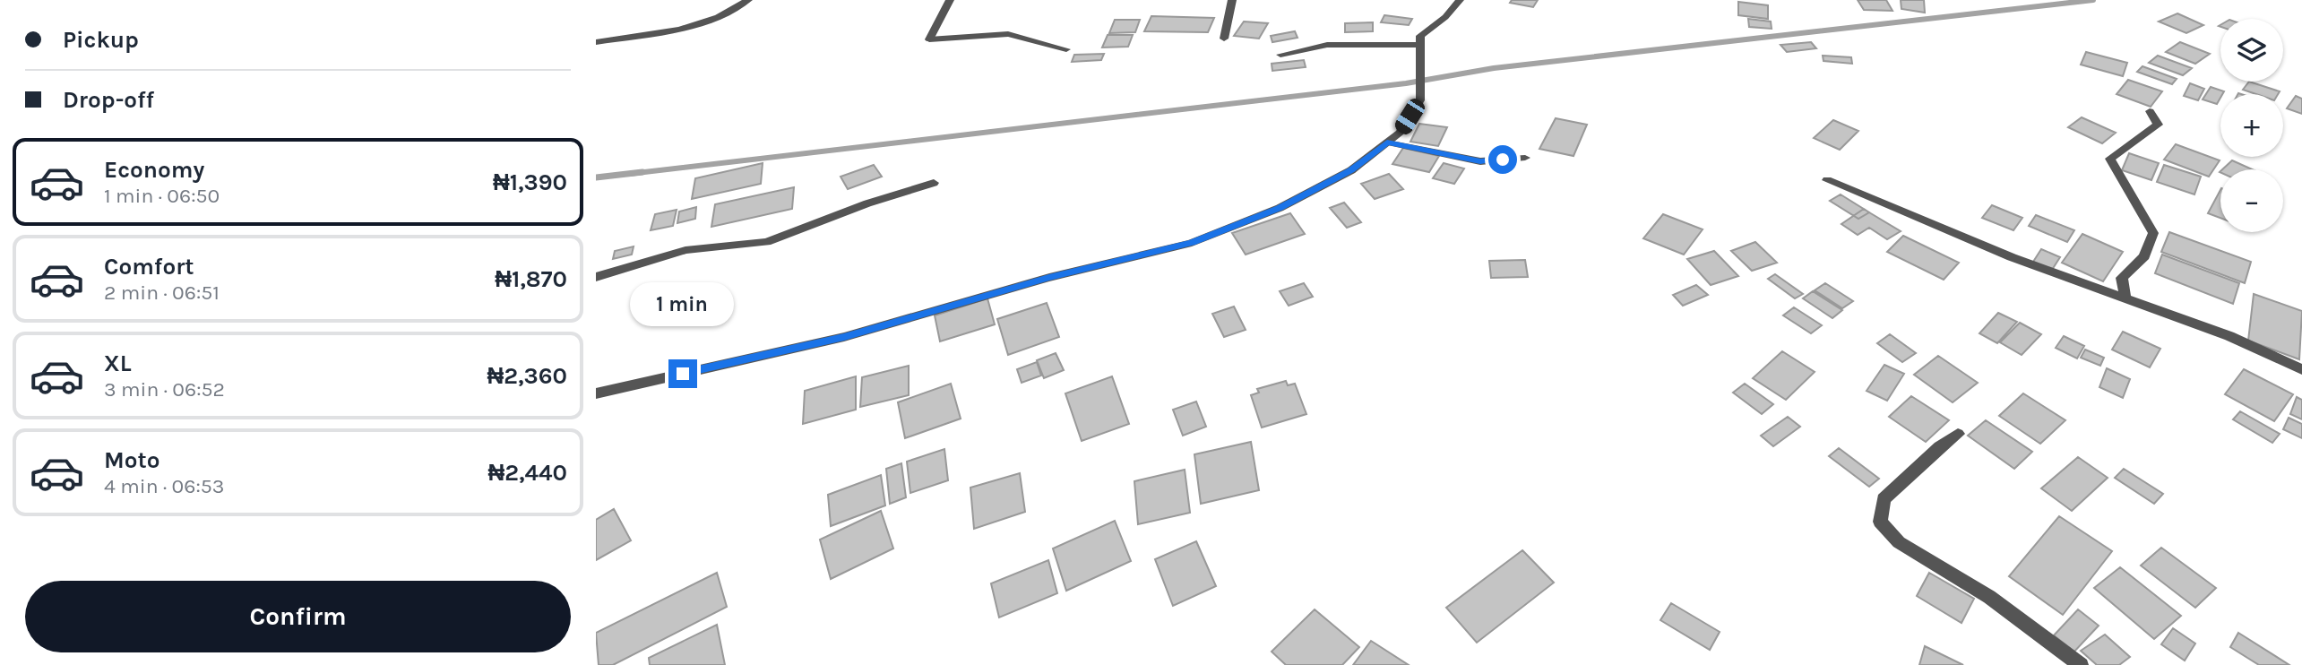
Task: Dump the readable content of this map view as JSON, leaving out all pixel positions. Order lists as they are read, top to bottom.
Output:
{
  "page": {
    "banner": ["Pickup", "Drop-off"],
    "map_buttons": ["+", "−"],
    "list": [
      {
        "name": "Economy",
        "note": "1 min · 06:50",
        "value": "₦1,390"
      },
      {
        "name": "Comfort",
        "note": "2 min · 06:51",
        "value": "₦1,870"
      },
      {
        "name": "XL",
        "note": "3 min · 06:52",
        "value": "₦2,360"
      },
      {
        "name": "Moto",
        "note": "4 min · 06:53",
        "value": "₦2,440"
      }
    ],
    "bubble": "1 min",
    "buttons": "Confirm"
  }
}
